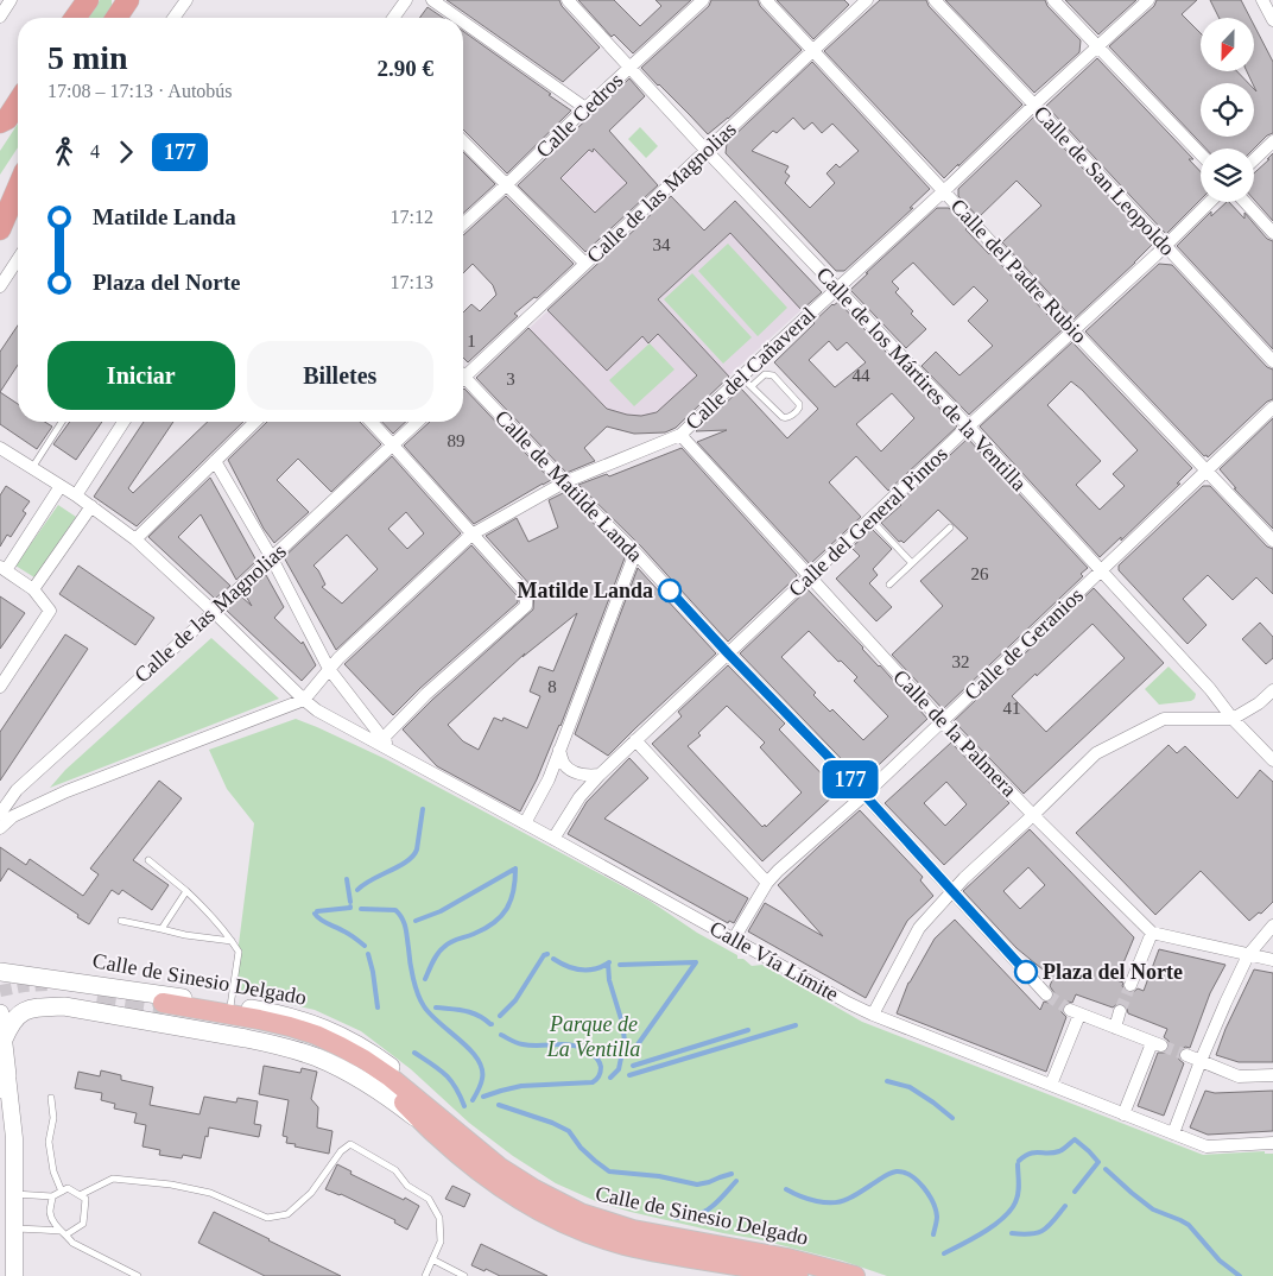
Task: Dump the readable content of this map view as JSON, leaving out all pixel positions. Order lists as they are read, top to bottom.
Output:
{
  "streets": {
    "main road": ["Calle de Sinesio Delgado"],
    "street": [
      "Calle Cedros",
      "Calle de San Leopoldo",
      "Calle de las Magnolias",
      "Calle del Padre Rubio",
      "Calle del Cañaveral",
      "Calle de los Mártires de la Ventilla",
      "Calle de Matilde Landa",
      "Calle del General Pintos",
      "Calle de Geranios",
      "Calle de la Palmera",
      "Calle Vía Límite"
    ]
  },
  "crossings": [
    ["Calle Cedros", "Calle de los Mártires de la Ventilla"],
    ["Calle de San Leopoldo", "Calle del Cañaveral"],
    ["Calle de San Leopoldo", "Calle del General Pintos"],
    ["Calle de las Magnolias", "Calle del Padre Rubio"],
    ["Calle de las Magnolias", "Calle de los Mártires de la Ventilla"],
    ["Calle de las Magnolias", "Calle Vía Límite"],
    ["Calle del Padre Rubio", "Calle del Cañaveral"],
    ["Calle del Padre Rubio", "Calle del General Pintos"],
    ["Calle del Padre Rubio", "Calle de Geranios"],
    ["Calle del Cañaveral", "Calle de los Mártires de la Ventilla"],
    ["Calle del Cañaveral", "Calle de Matilde Landa"],
    ["Calle del Cañaveral", "Calle de la Palmera"],
    ["Calle del Cañaveral", "Calle Vía Límite"],
    ["Calle de los Mártires de la Ventilla", "Calle del General Pintos"],
    ["Calle de los Mártires de la Ventilla", "Calle de Geranios"],
    ["Calle de Matilde Landa", "Calle del General Pintos"],
    ["Calle de Matilde Landa", "Calle de Geranios"],
    ["Calle del General Pintos", "Calle de la Palmera"],
    ["Calle del General Pintos", "Calle Vía Límite"],
    ["Calle de Geranios", "Calle de la Palmera"],
    ["Calle de Geranios", "Calle Vía Límite"]
  ],
  "parks": ["Parque de La Ventilla"],
  "places": ["Matilde Landa", "Plaza del Norte"],
  "lines": ["bus line 177"],
  "house_numbers": [
    "34",
    "1",
    "44",
    "3",
    "89",
    "26",
    "32",
    "8",
    "41"
  ],
  "north": "bottom",
  "page": {
    "on_map": "177",
    "heading": ["5 min", "17:08 – 17:13 · Autobús", "2.90 €"],
    "legs": ["4", "177"],
    "list": [
      {
        "name": "Matilde Landa",
        "value": "17:12"
      },
      {
        "name": "Plaza del Norte",
        "value": "17:13"
      }
    ],
    "buttons": ["Iniciar", "Billetes"]
  }
}
